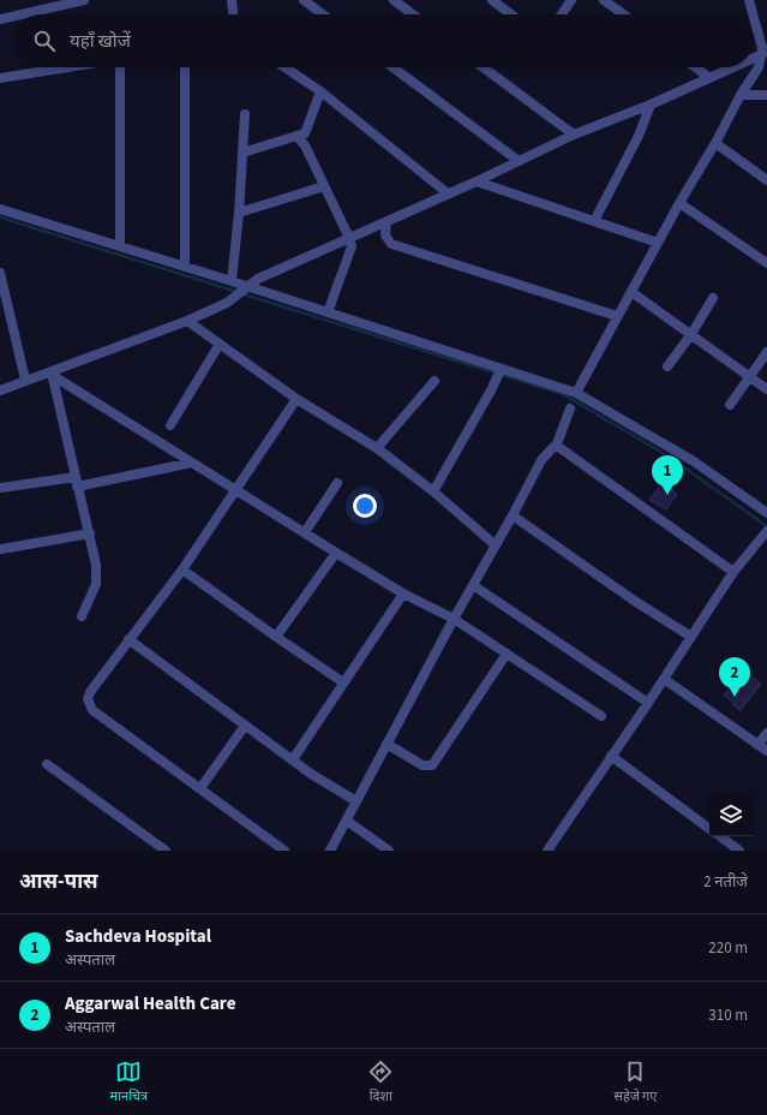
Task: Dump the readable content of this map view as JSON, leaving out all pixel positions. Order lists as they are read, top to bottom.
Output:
{
  "page": {
    "search": "यहाँ खोजें",
    "pins": ["1", "2"],
    "heading": ["आस-पास", "2 नतीजे"],
    "list": [
      {
        "mark": "1",
        "name": "Sachdeva Hospital",
        "note": "अस्पताल",
        "value": "220 m"
      },
      {
        "mark": "2",
        "name": "Aggarwal Health Care",
        "note": "अस्पताल",
        "value": "310 m"
      }
    ],
    "nav": ["मानचित्र", "दिशा", "सहेजे गए"]
  }
}
